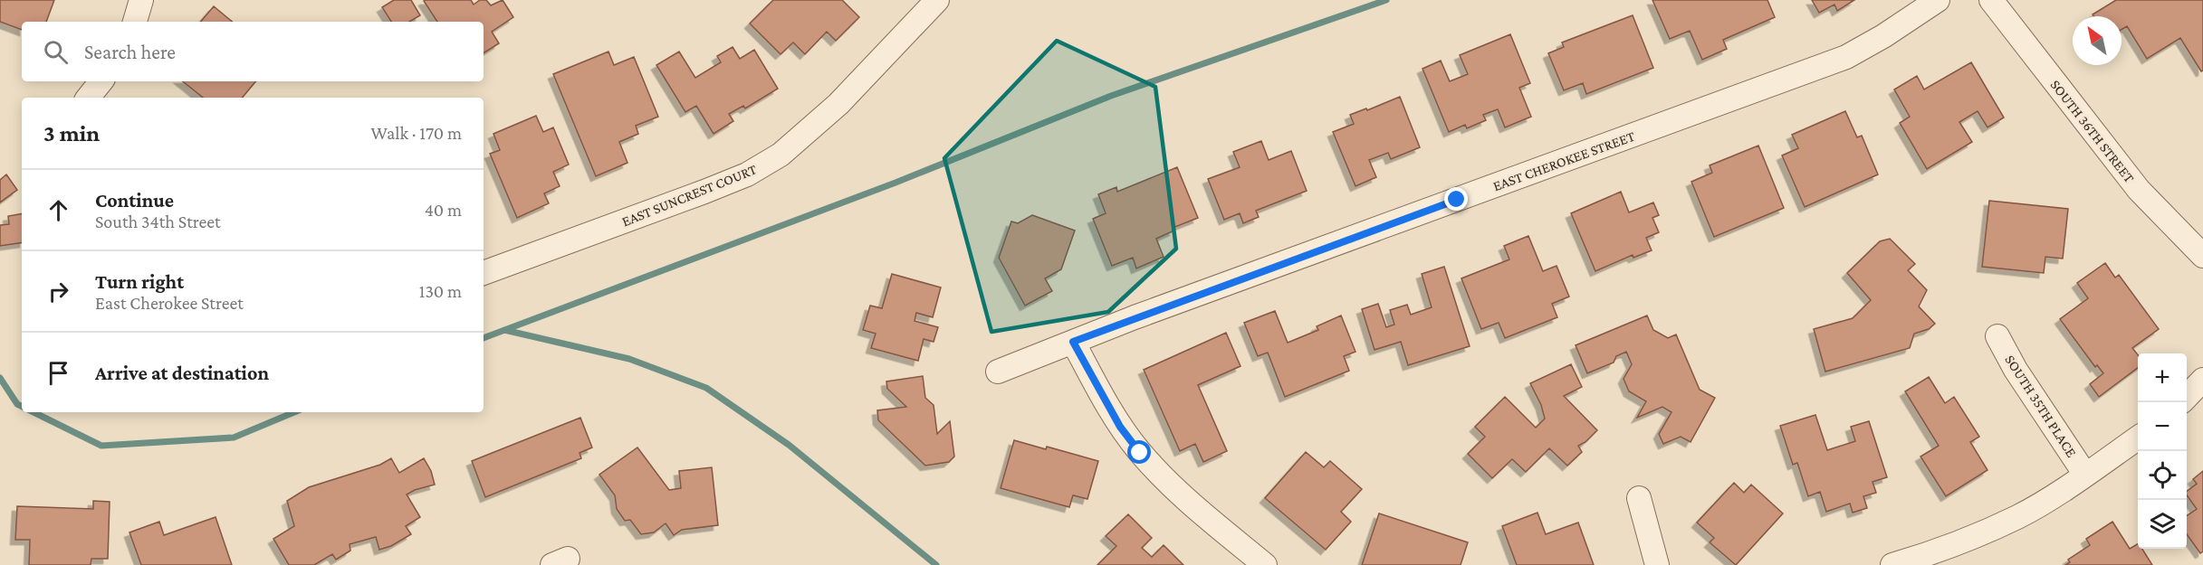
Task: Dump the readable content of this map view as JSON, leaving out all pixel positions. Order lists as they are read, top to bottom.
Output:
{
  "streets": {
    "street": [
      "SOUTH 36TH STREET",
      "EAST CHEROKEE STREET",
      "EAST SUNCREST COURT",
      "SOUTH 35TH PLACE"
    ]
  },
  "north": "top left",
  "page": {
    "search": "Search here",
    "heading": ["3 min", "Walk · 170 m"],
    "list": [
      ["Continue", "South 34th Street", "40 m"],
      ["Turn right", "East Cherokee Street", "130 m"],
      "Arrive at destination"
    ],
    "map_buttons": ["+", "−"]
  }
}
